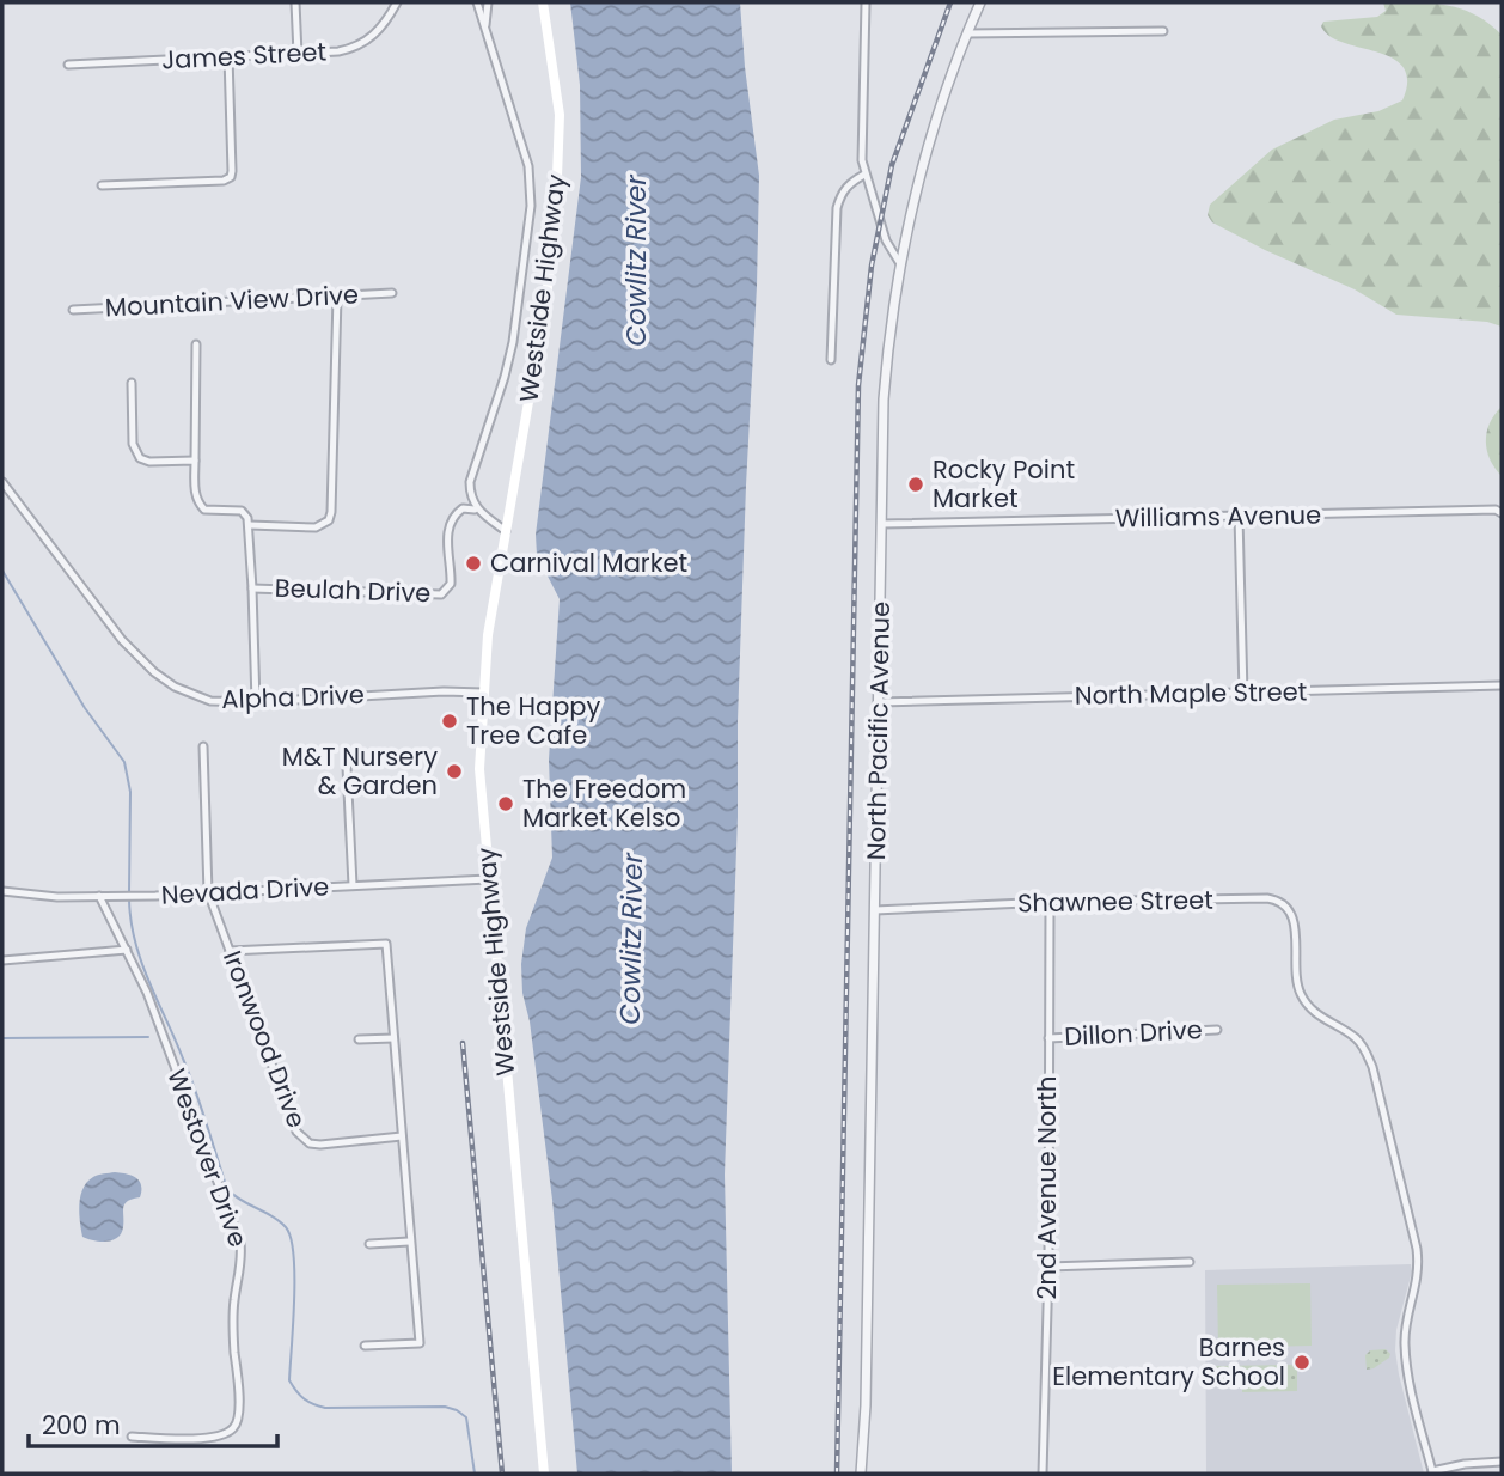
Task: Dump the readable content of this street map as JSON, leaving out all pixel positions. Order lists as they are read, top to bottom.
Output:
{
  "streets": {
    "main road": ["Westside Highway"],
    "street": [
      "James Street",
      "Mountain View Drive",
      "Williams Avenue",
      "Beulah Drive",
      "North Maple Street",
      "Alpha Drive",
      "North Pacific Avenue",
      "Nevada Drive",
      "Shawnee Street",
      "Dillon Drive",
      "Ironwood Drive",
      "Westover Drive",
      "2nd Avenue North"
    ]
  },
  "crossings": [
    ["Westside Highway", "Alpha Drive"],
    ["Westside Highway", "Nevada Drive"],
    ["Williams Avenue", "North Pacific Avenue"],
    ["North Maple Street", "North Pacific Avenue"],
    ["North Pacific Avenue", "Shawnee Street"],
    ["Nevada Drive", "Ironwood Drive"],
    ["Nevada Drive", "Westover Drive"],
    ["Shawnee Street", "2nd Avenue North"],
    ["Dillon Drive", "2nd Avenue North"]
  ],
  "water": ["Cowlitz River"],
  "places": [
    "Rocky Point Market",
    "Carnival Market",
    "The Happy Tree Cafe",
    "M&T Nursery & Garden",
    "The Freedom Market Kelso",
    "Barnes Elementary School"
  ],
  "scale_bar": "200 m"
}
